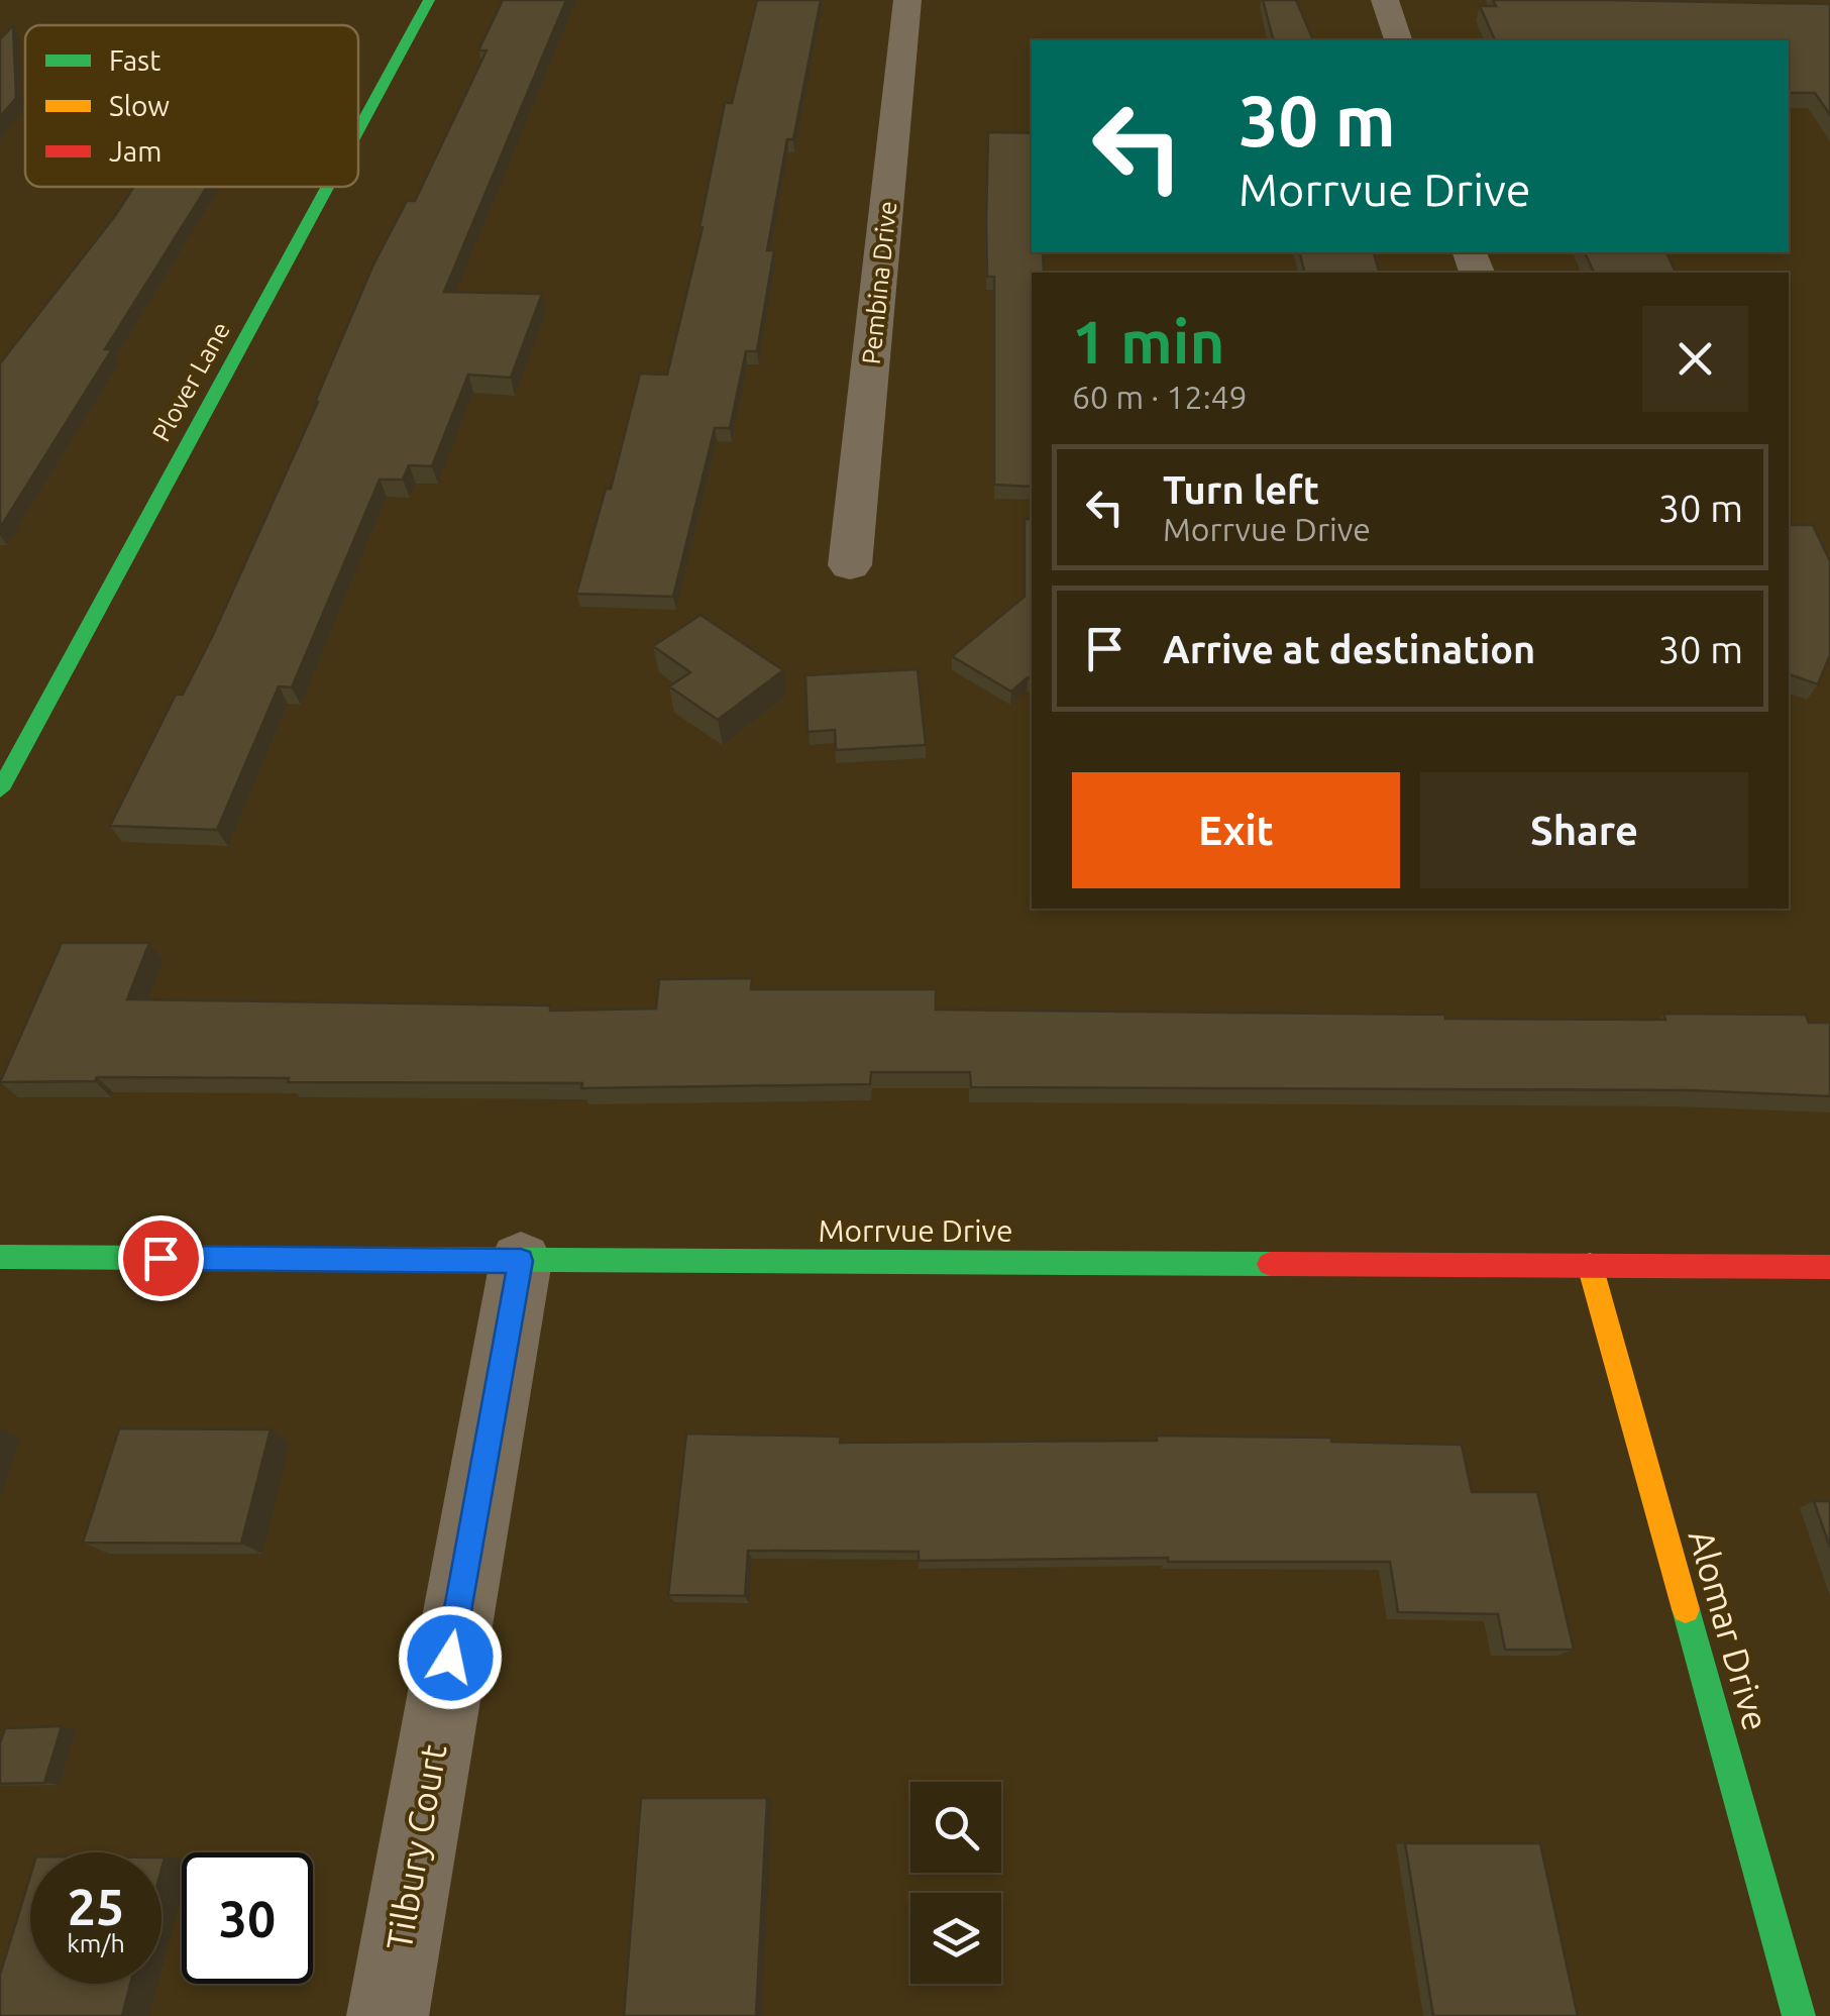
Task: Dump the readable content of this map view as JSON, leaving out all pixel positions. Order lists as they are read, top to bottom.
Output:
{
  "streets": {
    "street": [
      "Pembina Drive",
      "Plover Lane",
      "Morrvue Drive",
      "Alomar Drive",
      "Tilbury Court"
    ]
  },
  "crossings": [
    ["Morrvue Drive", "Alomar Drive"],
    ["Morrvue Drive", "Tilbury Court"]
  ],
  "legend": ["Fast", "Slow", "Jam"],
  "page": {
    "turn": ["30 m", "Morrvue Drive"],
    "heading": ["1 min", "60 m · 12:49"],
    "list": [
      {
        "name": "Turn left",
        "note": "Morrvue Drive",
        "value": "30 m"
      },
      {
        "name": "Arrive at destination",
        "value": "30 m"
      }
    ],
    "buttons": ["Exit", "Share"],
    "speed": "25 km/h",
    "limit": "30"
  }
}
